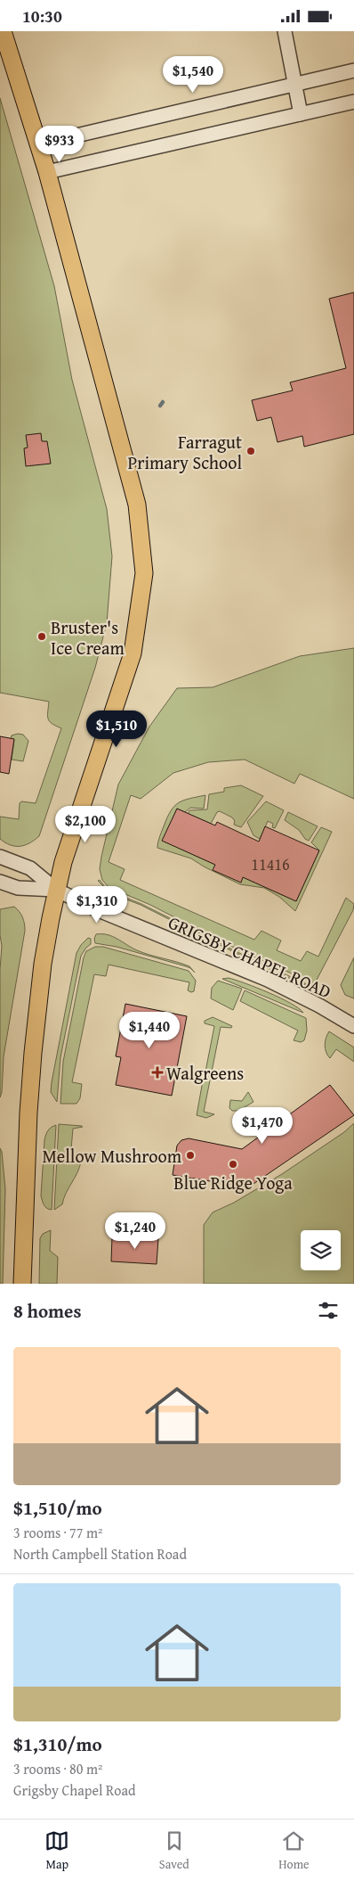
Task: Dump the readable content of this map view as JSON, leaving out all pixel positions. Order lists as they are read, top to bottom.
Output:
{
  "streets": {
    "street": ["GRIGSBY CHAPEL ROAD"]
  },
  "places": {
    "other": [
      "Farragut Primary School",
      "Bruster's Ice Cream",
      "Mellow Mushroom",
      "Blue Ridge Yoga"
    ],
    "health": ["Walgreens"]
  },
  "house_numbers": ["11416"],
  "page": {
    "status": "10:30",
    "price": [
      "$1,540",
      "$933",
      "$1,510",
      "$2,100",
      "$1,310",
      "$1,440",
      "$1,470",
      "$1,240"
    ],
    "heading": "8 homes",
    "list": [
      {
        "name": "$1,510/mo",
        "note": "3 rooms · 77 m² · North Campbell Station Road"
      },
      {
        "name": "$1,310/mo",
        "note": "3 rooms · 80 m² · Grigsby Chapel Road"
      }
    ],
    "tabs": ["Map", "Saved", "Home"]
  }
}
